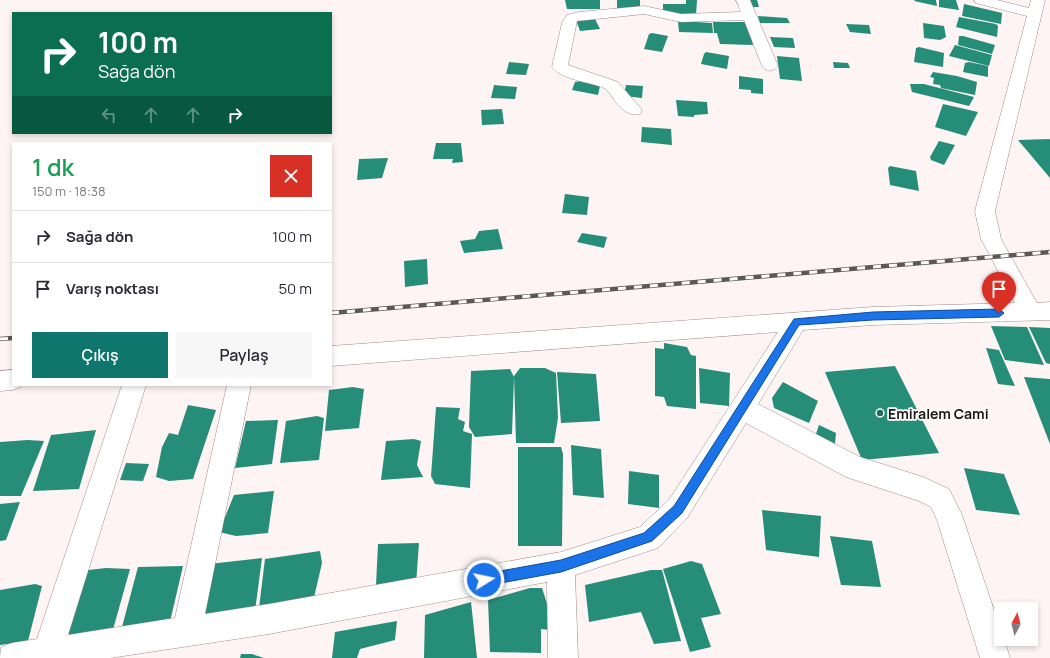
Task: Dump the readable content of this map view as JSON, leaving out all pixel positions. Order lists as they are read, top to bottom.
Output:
{
  "places": ["Emiralem Cami"],
  "north": "top",
  "page": {
    "turn": ["100 m", "Sağa dön"],
    "heading": ["1 dk", "150 m · 18:38"],
    "list": [
      {
        "name": "Sağa dön",
        "value": "100 m"
      },
      {
        "name": "Varış noktası",
        "value": "50 m"
      }
    ],
    "buttons": ["Çıkış", "Paylaş"]
  }
}
